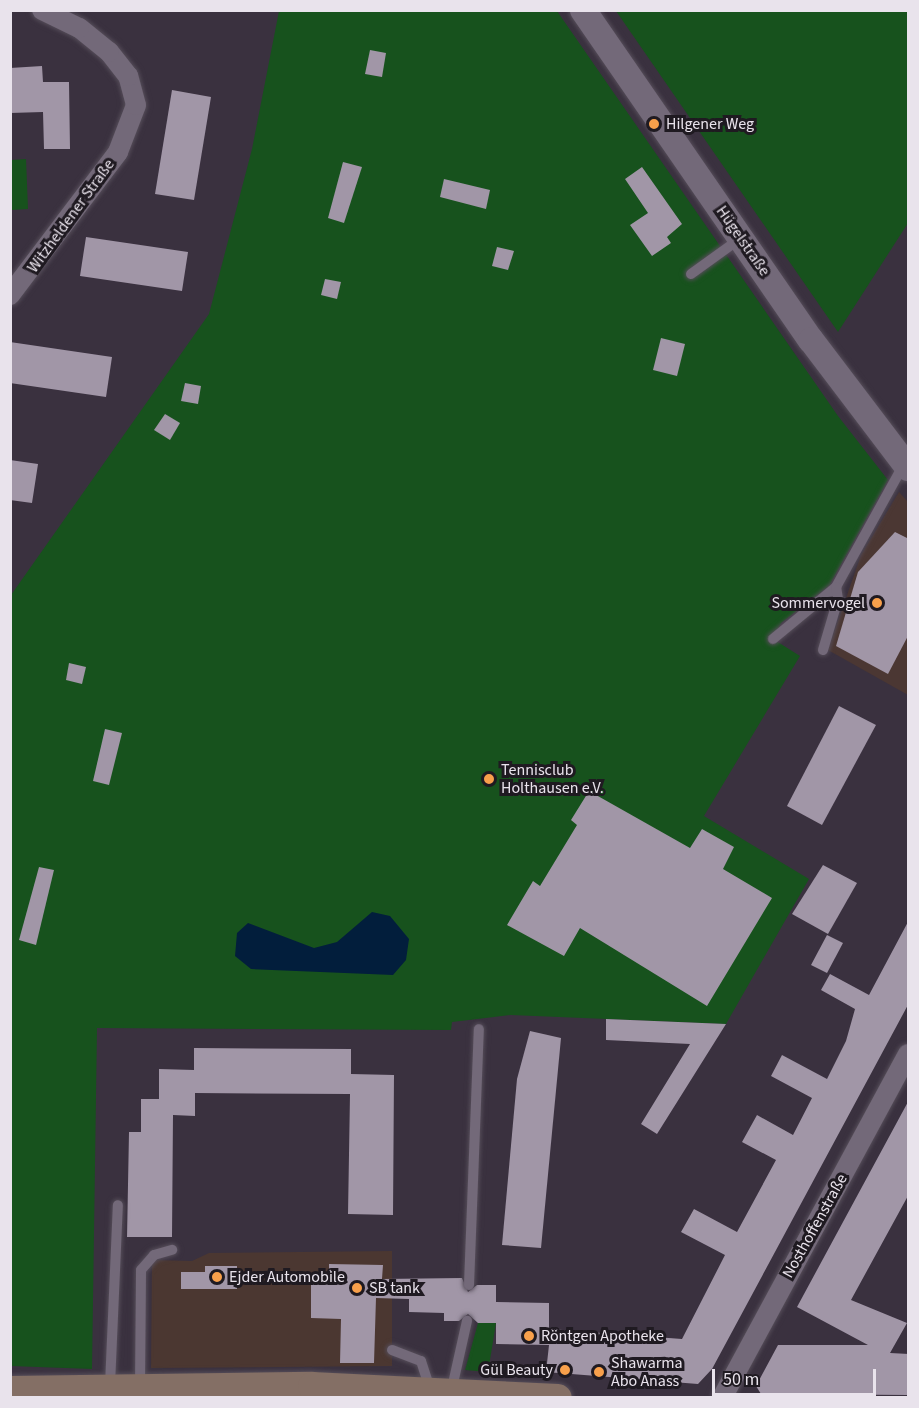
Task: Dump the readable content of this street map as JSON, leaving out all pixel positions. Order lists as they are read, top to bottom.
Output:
{
  "streets": {
    "street": ["Witzheldener Straße", "Hügelstraße", "Nosthoffenstraße"]
  },
  "places": [
    "Hilgener Weg",
    "Sommervogel",
    "Tennisclub Holthausen e.V.",
    "Ejder Automobile",
    "SB tank",
    "Röntgen Apotheke",
    "Gül Beauty",
    "Shawarma Abo Anass"
  ],
  "scale_bar": "50 m"
}
